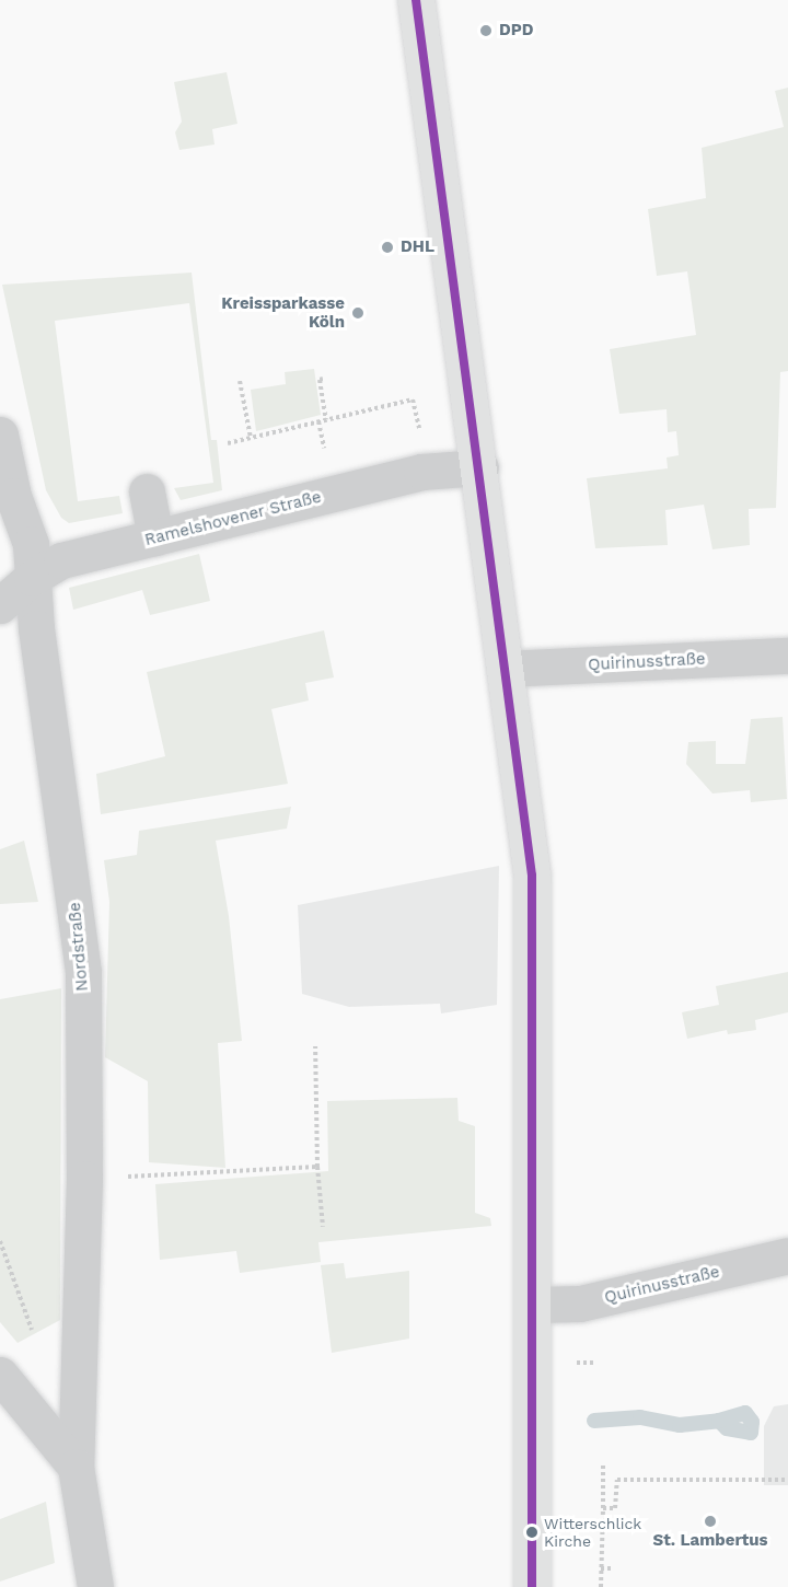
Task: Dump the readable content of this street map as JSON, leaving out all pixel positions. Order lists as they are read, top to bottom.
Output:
{
  "streets": {
    "street": ["Ramelshovener Straße", "Quirinusstraße", "Nordstraße"]
  },
  "crossings": [
    ["Ramelshovener Straße", "Nordstraße"]
  ],
  "places": [
    "DPD",
    "DHL",
    "Kreissparkasse Köln",
    "St. Lambertus",
    "Witterschlick Kirche"
  ]
}
